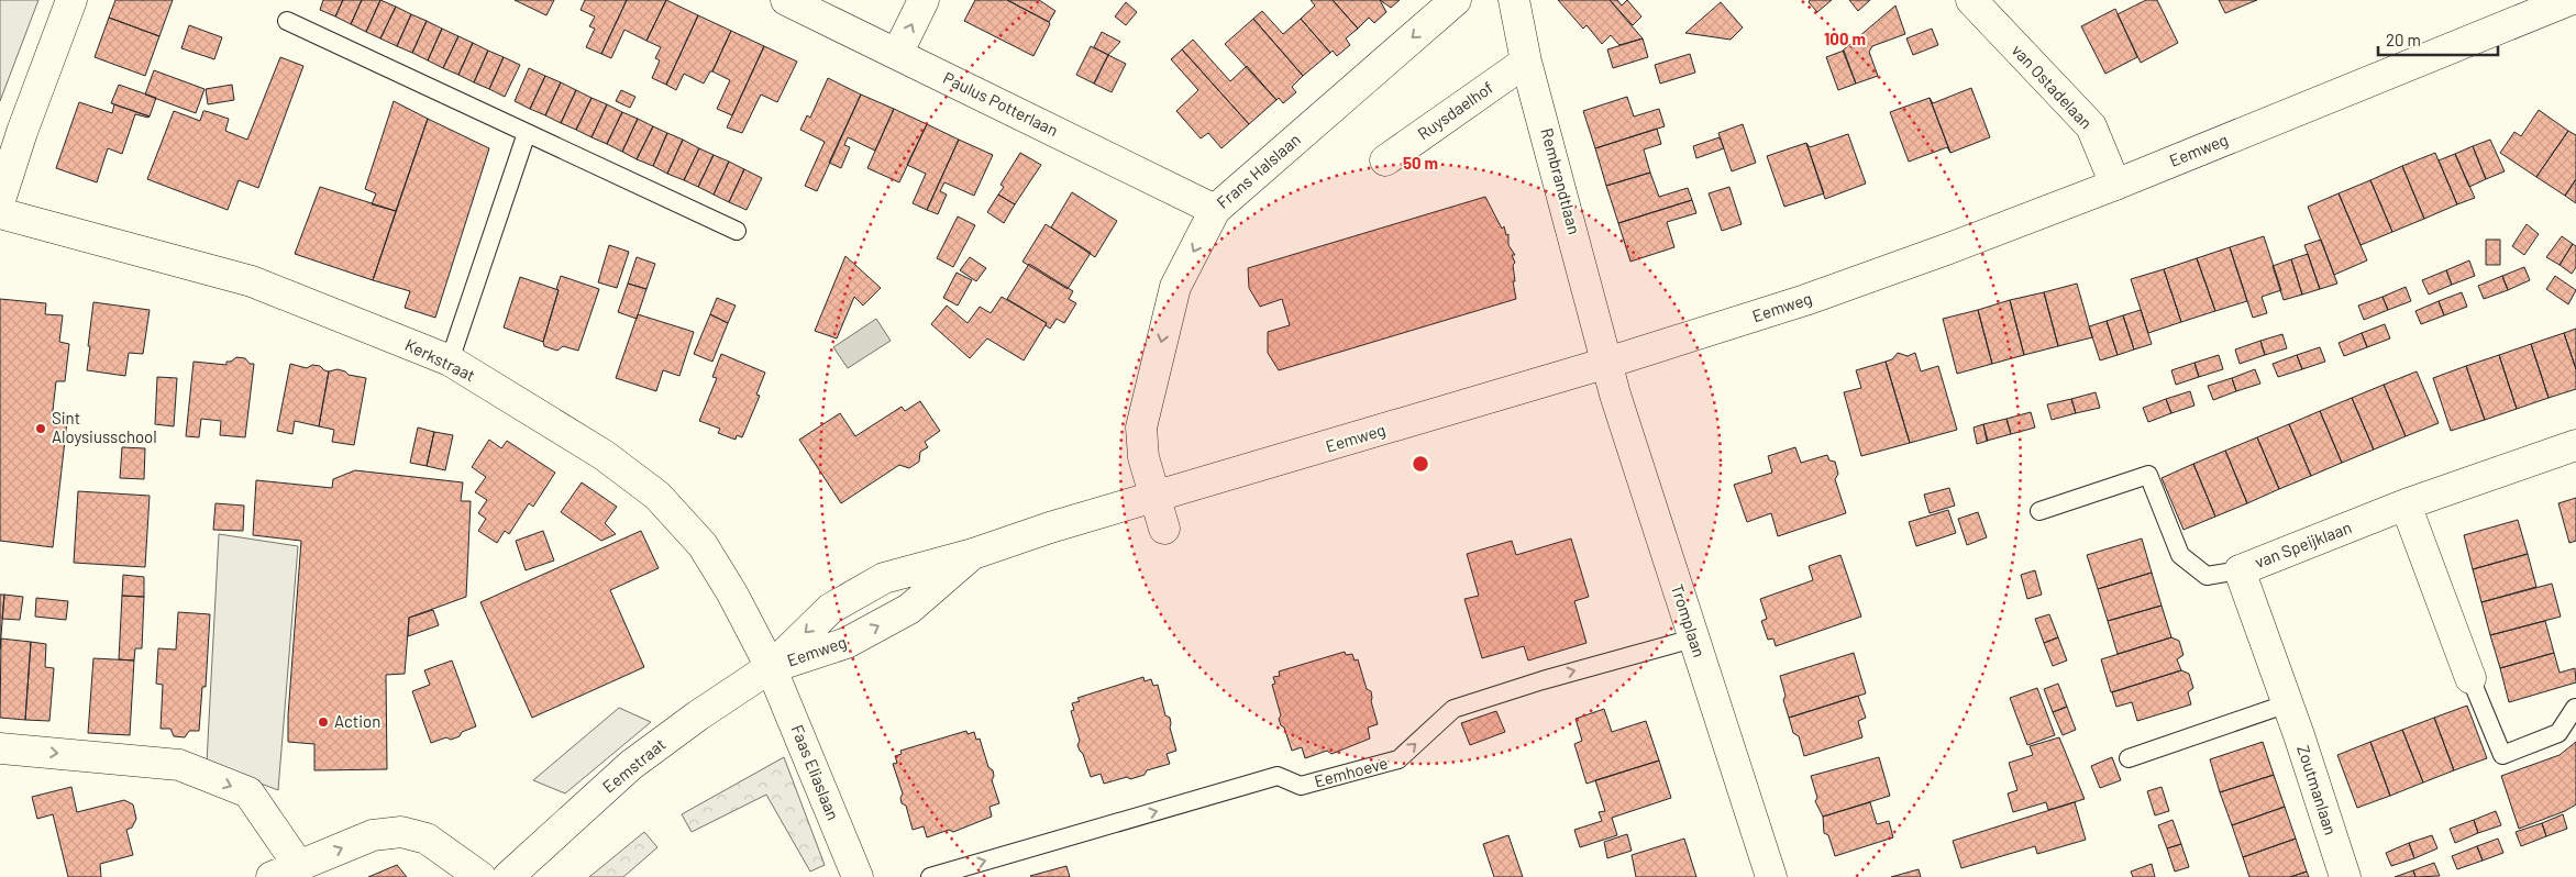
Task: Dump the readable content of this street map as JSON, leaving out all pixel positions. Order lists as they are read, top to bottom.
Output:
{
  "streets": {
    "street": [
      "van Ostadelaan",
      "Paulus Potterlaan",
      "Ruysdaelhof",
      "Eemweg",
      "Frans Halslaan",
      "Rembrandtlaan",
      "Kerkstraat",
      "van Speijklaan",
      "Tromplaan",
      "Eemstraat",
      "Faas Eliaslaan",
      "Zoutmanlaan"
    ],
    "lane": ["Eemhoeve"]
  },
  "crossings": [
    ["van Ostadelaan", "Eemweg"],
    ["Paulus Potterlaan", "Frans Halslaan"],
    ["Ruysdaelhof", "Rembrandtlaan"],
    ["Eemweg", "Frans Halslaan"],
    ["Eemweg", "Rembrandtlaan"],
    ["Eemweg", "Kerkstraat"],
    ["Eemweg", "Tromplaan"],
    ["Eemweg", "Eemstraat"],
    ["Eemweg", "Faas Eliaslaan"],
    ["Rembrandtlaan", "Tromplaan"],
    ["Kerkstraat", "Eemstraat"],
    ["Kerkstraat", "Faas Eliaslaan"],
    ["van Speijklaan", "Zoutmanlaan"],
    ["Tromplaan", "Eemhoeve"],
    ["Eemstraat", "Faas Eliaslaan"]
  ],
  "one_way": ["Frans Halslaan", "Eemhoeve"],
  "places": ["Sint Aloysiusschool", "Action"],
  "scale_bar": "20 m",
  "rings": ["100 m", "50 m"]
}
